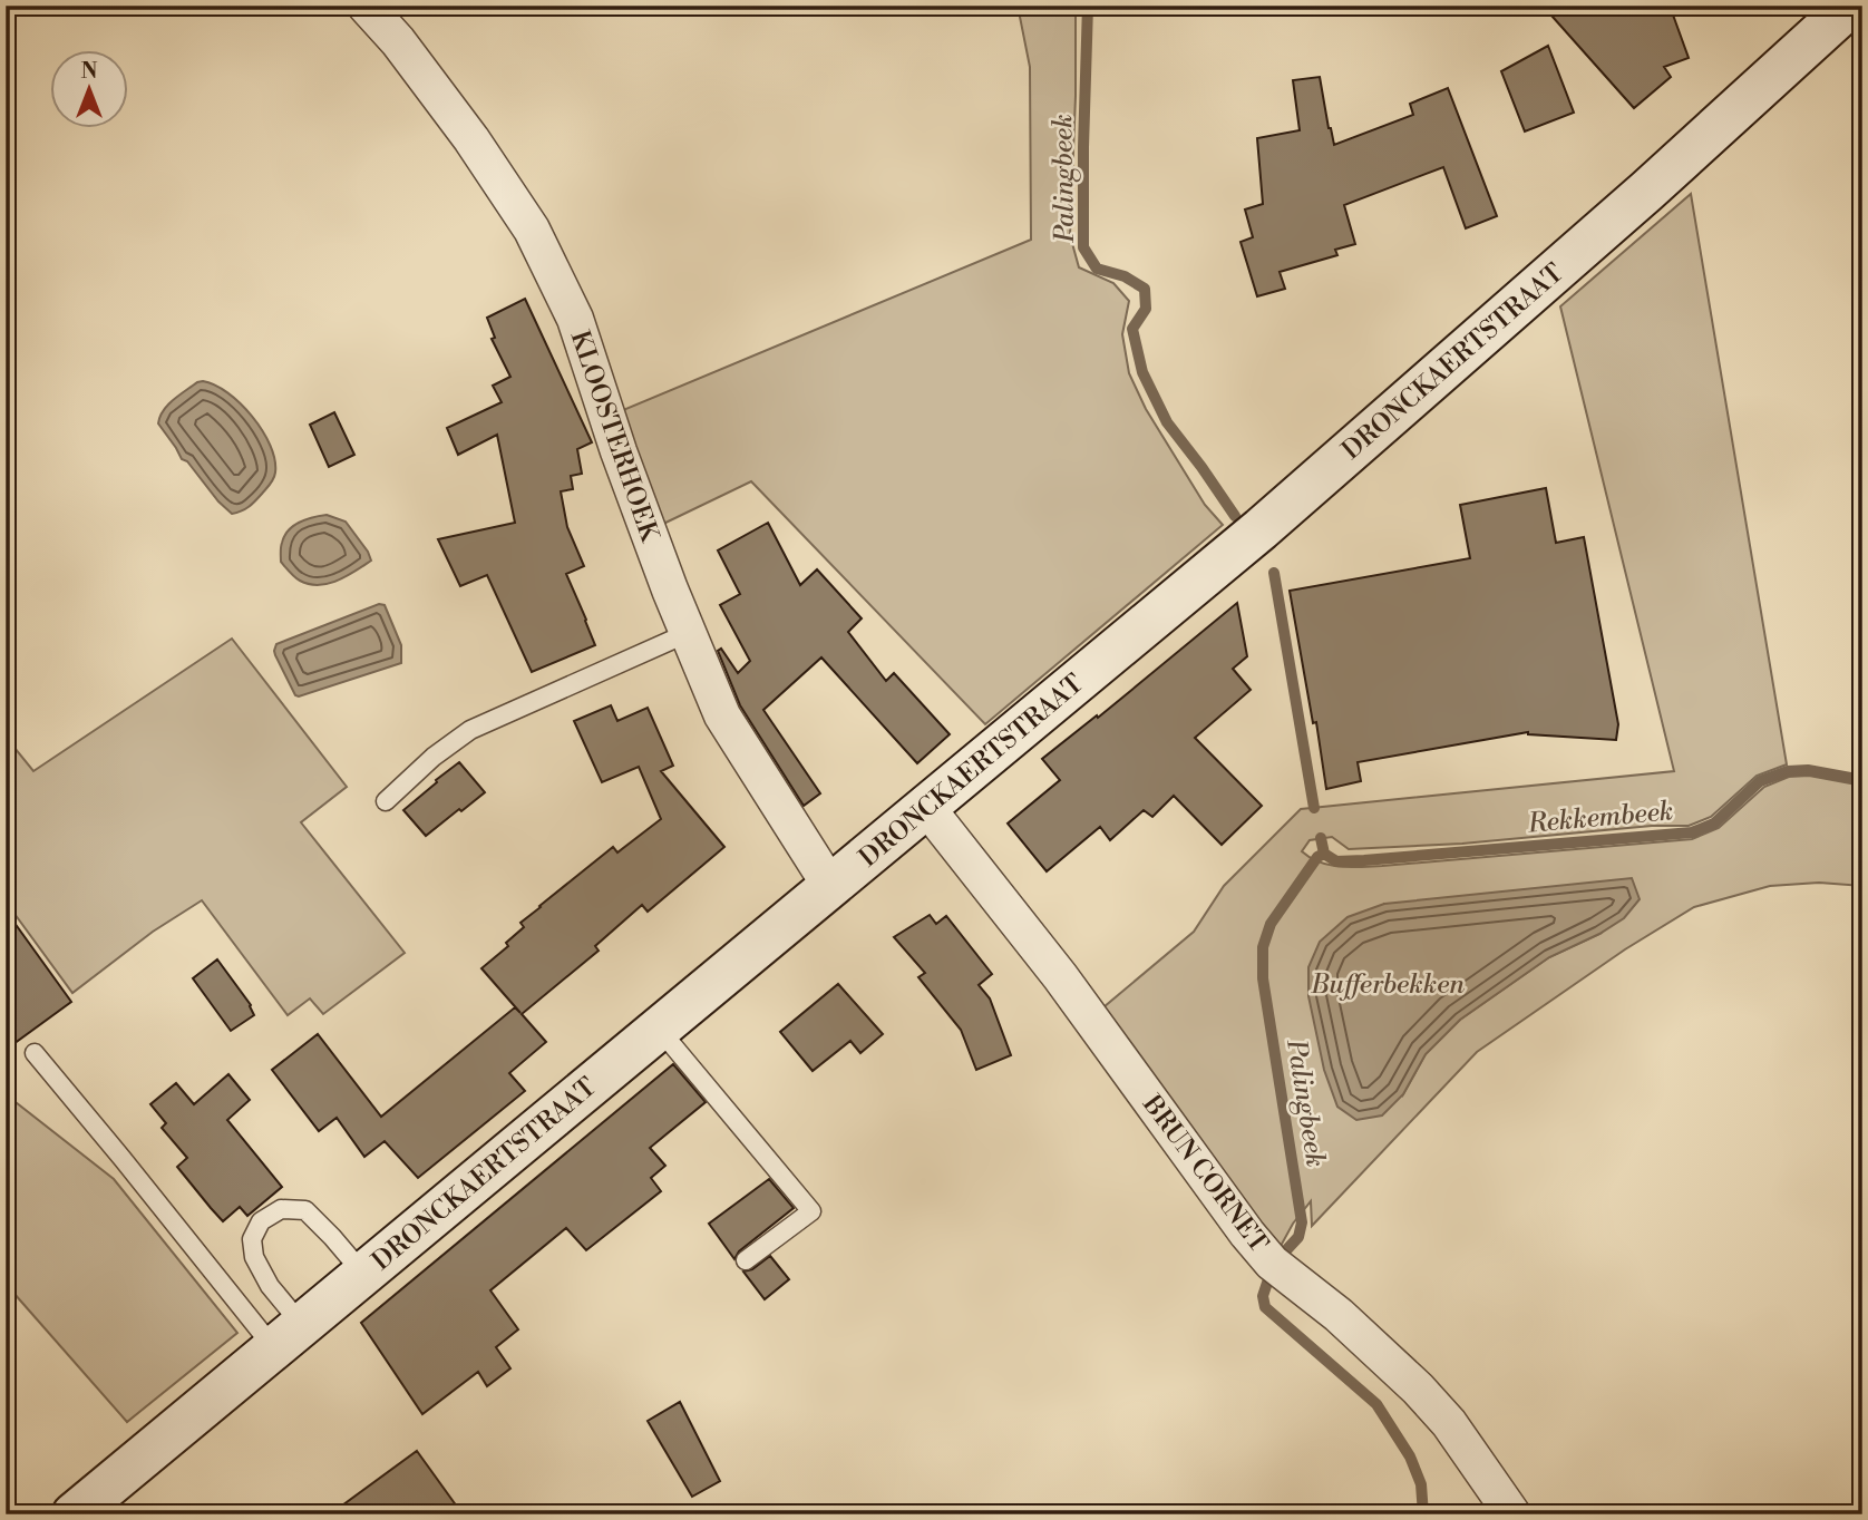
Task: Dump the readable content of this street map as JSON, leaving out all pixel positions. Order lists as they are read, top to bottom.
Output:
{
  "streets": {
    "main road": ["DRONCKAERTSTRAAT"],
    "street": ["KLOOSTERHOEK", "BRUN CORNET"]
  },
  "crossings": [
    ["DRONCKAERTSTRAAT", "KLOOSTERHOEK"],
    ["DRONCKAERTSTRAAT", "BRUN CORNET"]
  ],
  "water": ["Palingbeek", "Rekkembeek", "Bufferbekken"],
  "north": "top"
}
